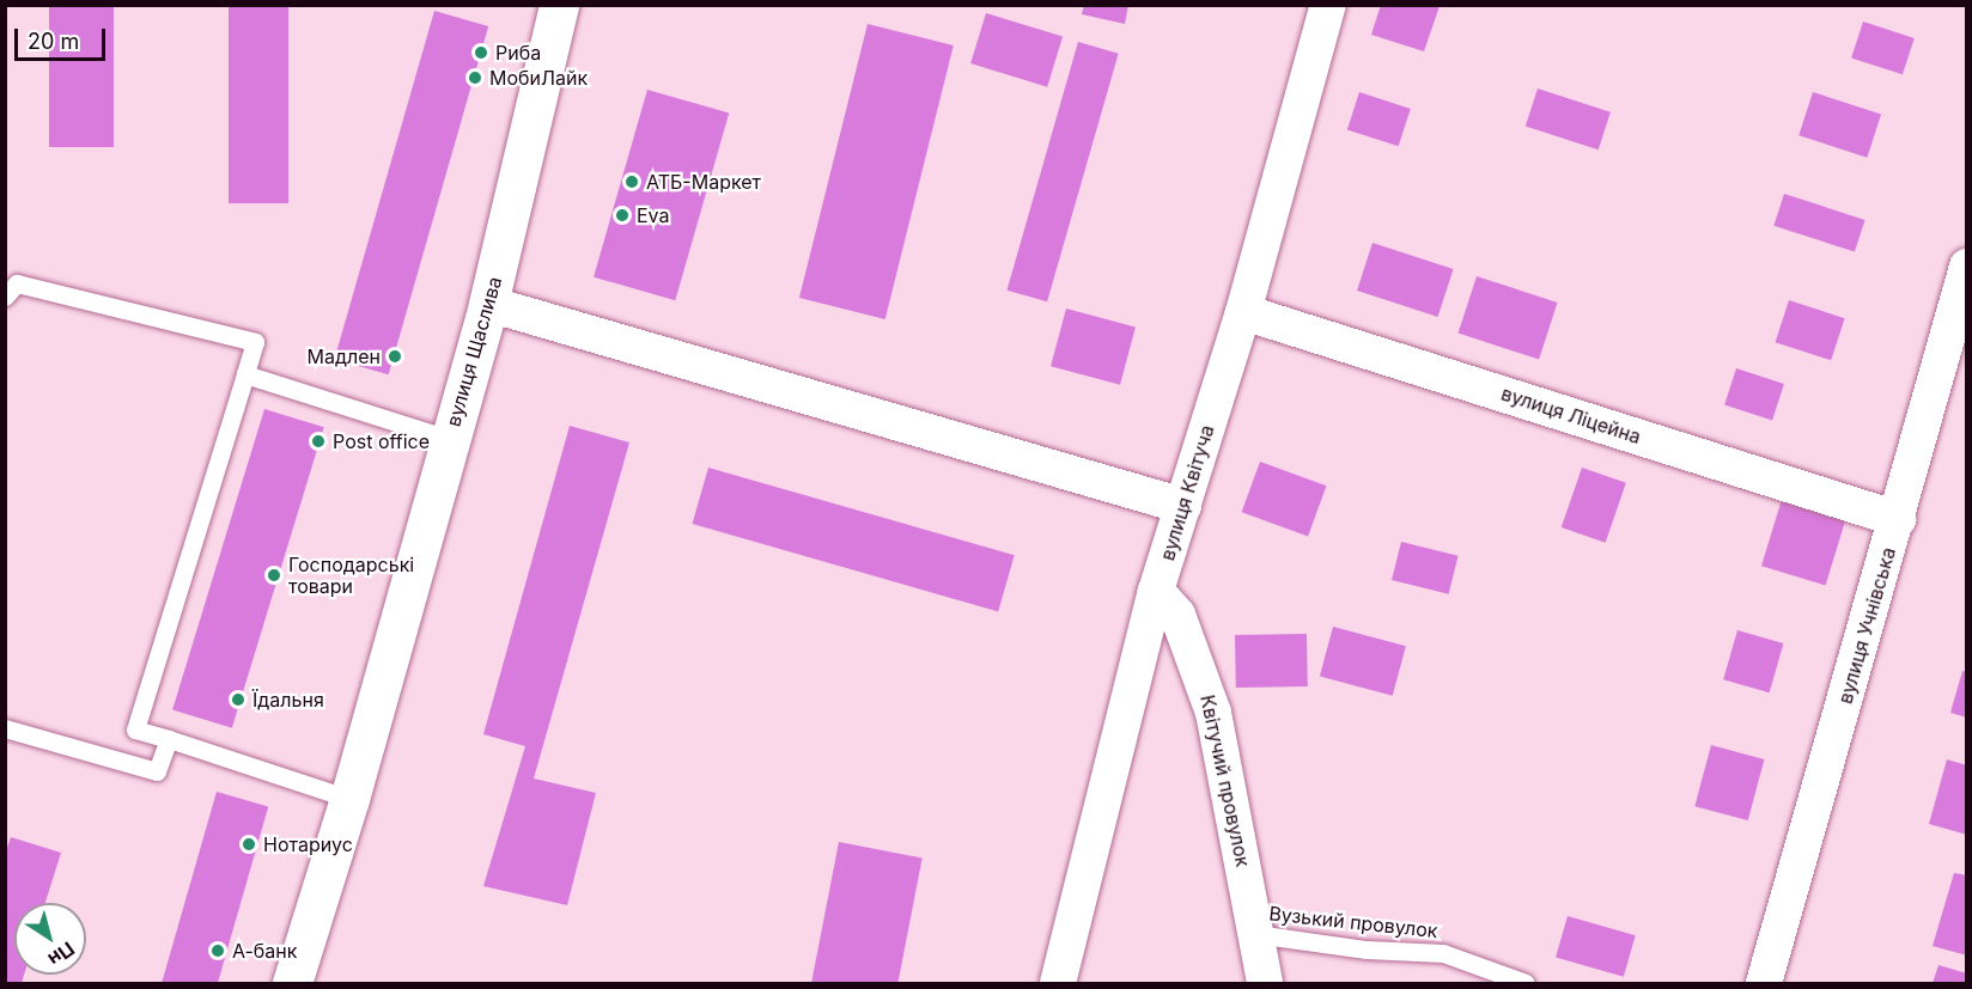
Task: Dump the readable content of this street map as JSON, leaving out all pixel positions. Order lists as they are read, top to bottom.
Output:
{
  "streets": {
    "street": [
      "вулиця Щаслива",
      "вулиця Ліцейна",
      "вулиця Квітуча",
      "вулиця Учнівська",
      "Квітучий провулок"
    ],
    "lane": ["Вузький провулок"]
  },
  "crossings": [
    ["вулиця Ліцейна", "вулиця Квітуча"],
    ["вулиця Ліцейна", "вулиця Учнівська"],
    ["вулиця Квітуча", "Квітучий провулок"],
    ["Квітучий провулок", "Вузький провулок"]
  ],
  "places": [
    "Риба",
    "МобиЛайк",
    "АТБ-Маркет",
    "Eva",
    "Мадлен",
    "Post office",
    "Господарські товари",
    "Їдальня",
    "Нотариус",
    "А-банк"
  ],
  "scale_bar": "20 m",
  "north": "bottom right"
}
